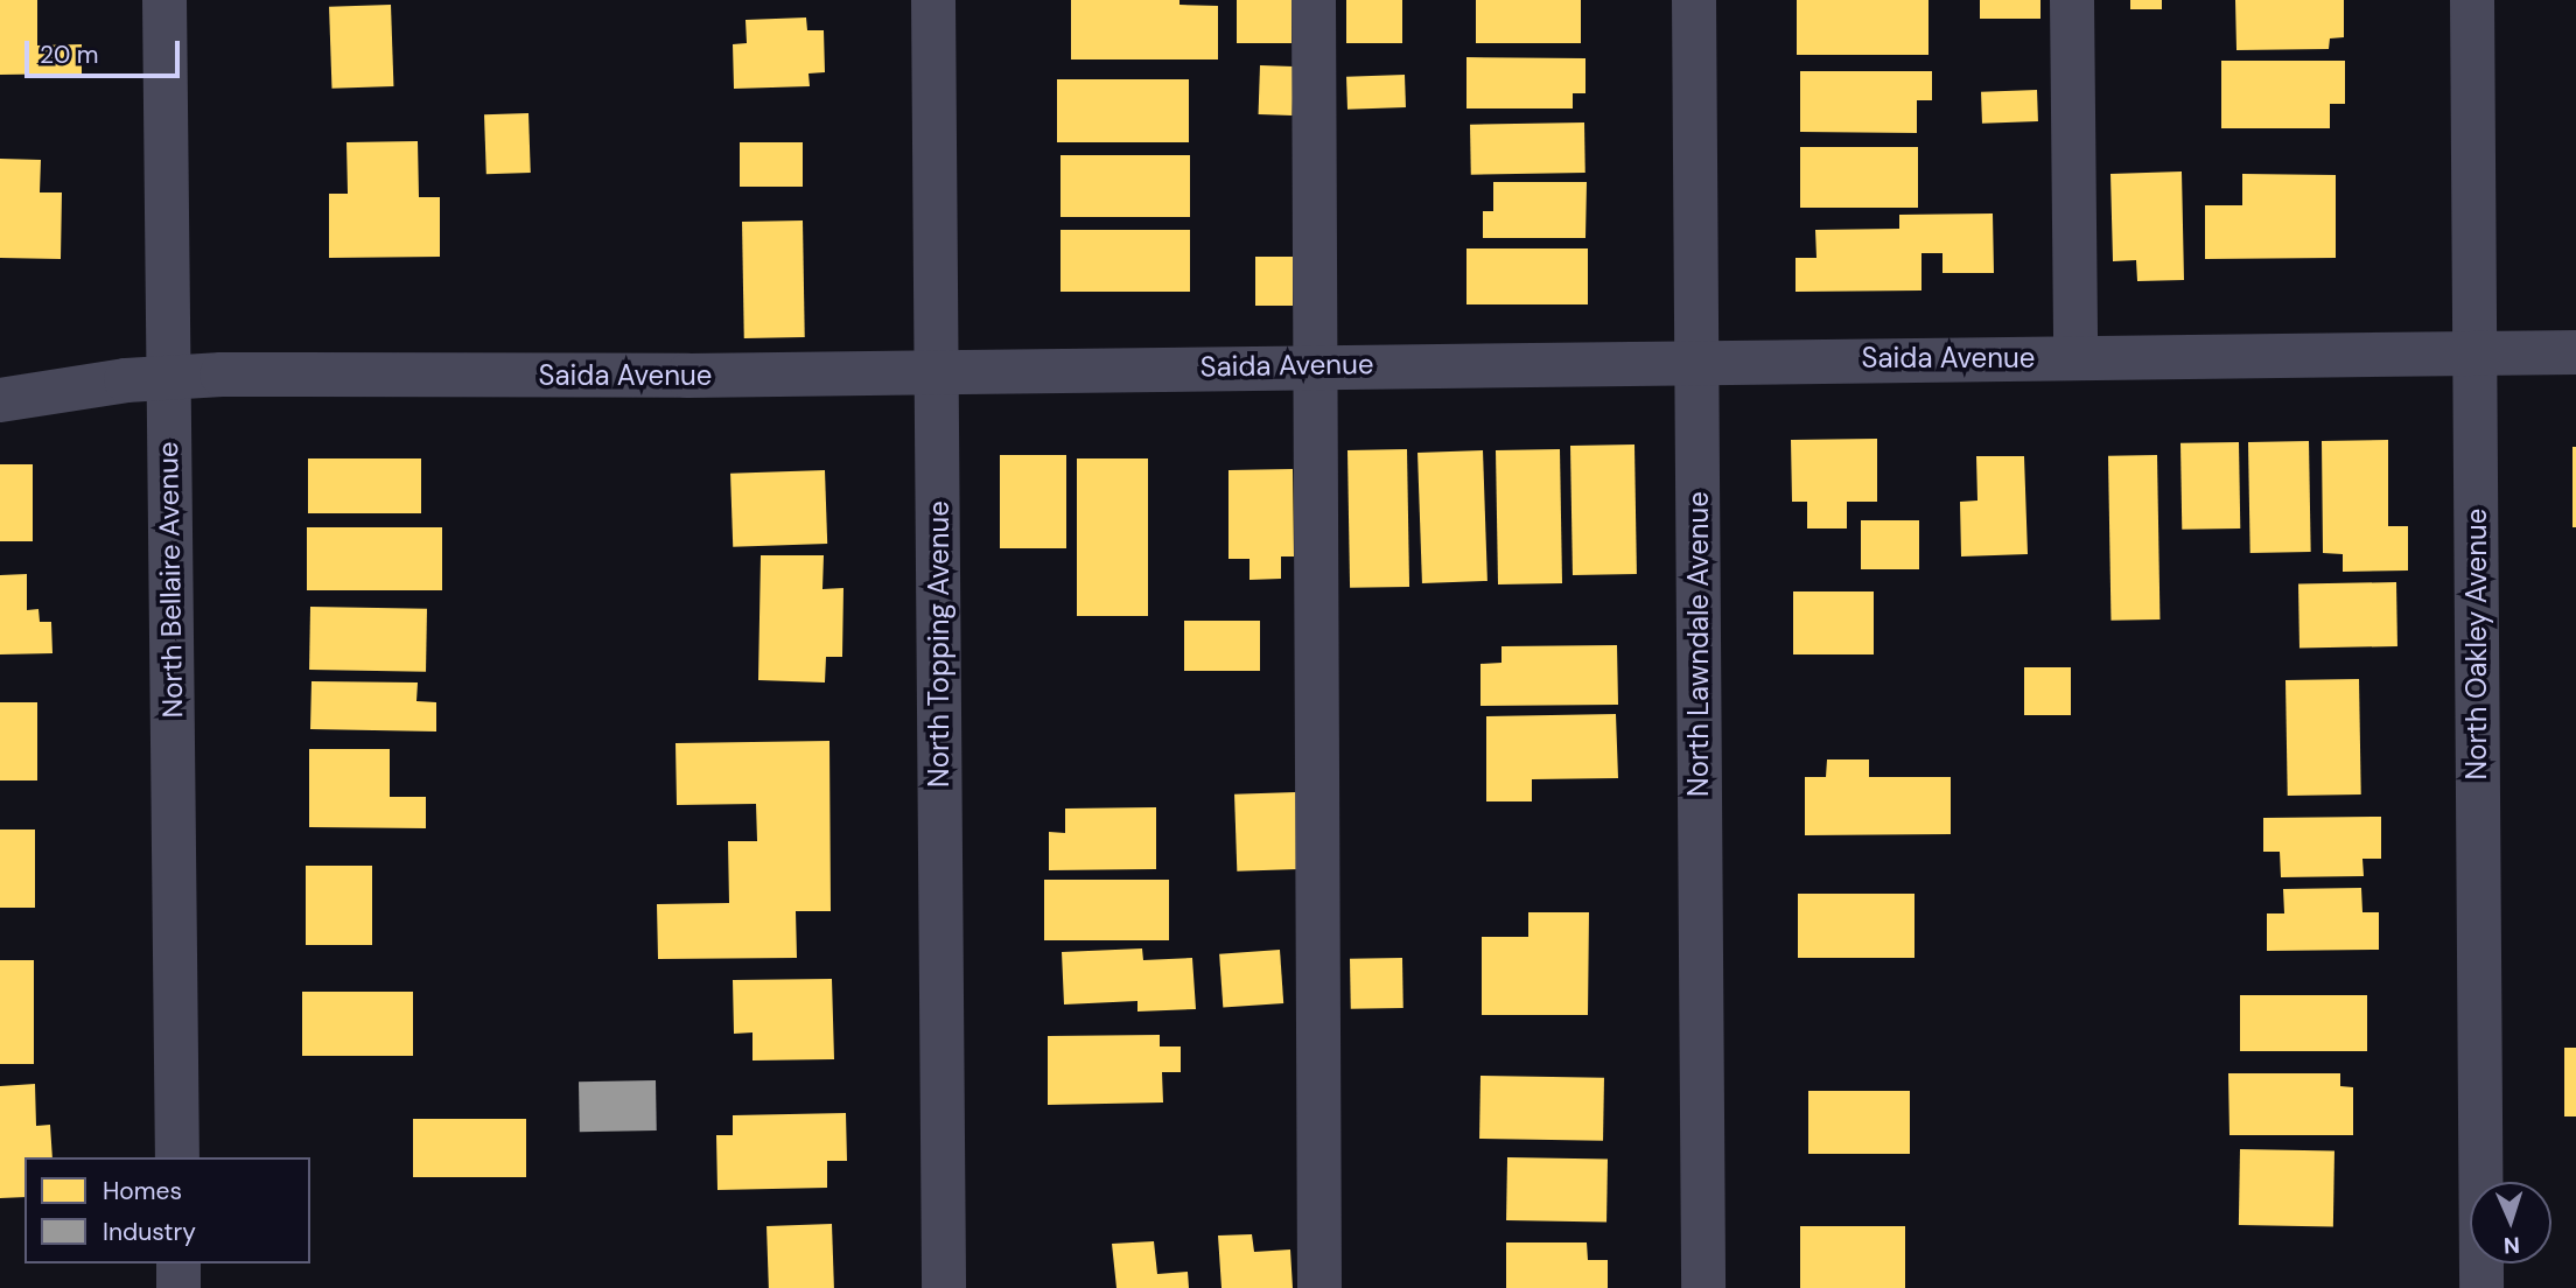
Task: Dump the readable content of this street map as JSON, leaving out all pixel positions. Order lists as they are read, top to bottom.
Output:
{
  "streets": {
    "street": [
      "Saida Avenue",
      "North Bellaire Avenue",
      "North Topping Avenue",
      "North Lawndale Avenue",
      "North Oakley Avenue"
    ]
  },
  "crossings": [
    ["Saida Avenue", "North Bellaire Avenue"],
    ["Saida Avenue", "North Topping Avenue"],
    ["Saida Avenue", "North Lawndale Avenue"],
    ["Saida Avenue", "North Oakley Avenue"]
  ],
  "legend": ["Homes", "Industry"],
  "scale_bar": "20 m",
  "north": "bottom"
}
